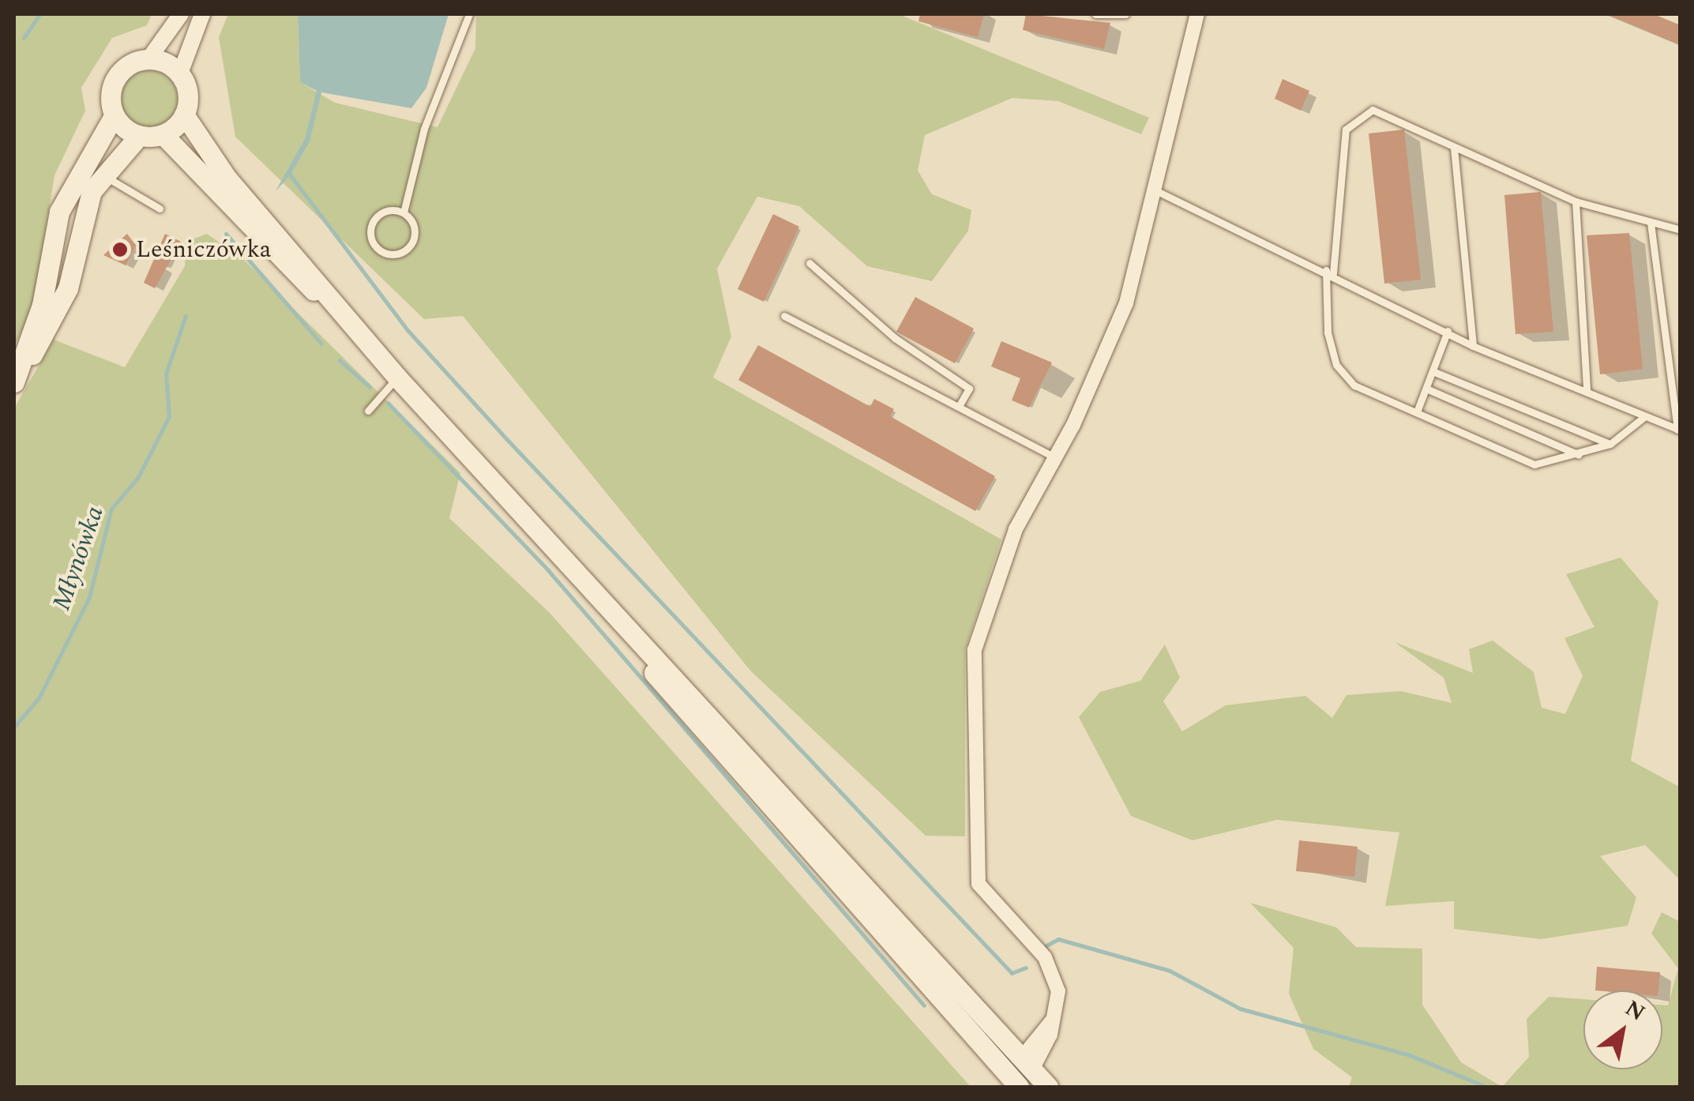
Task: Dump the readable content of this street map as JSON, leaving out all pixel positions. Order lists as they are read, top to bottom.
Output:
{
  "water": ["Młynówka"],
  "places": ["Leśniczówka"],
  "north": "top right"
}
